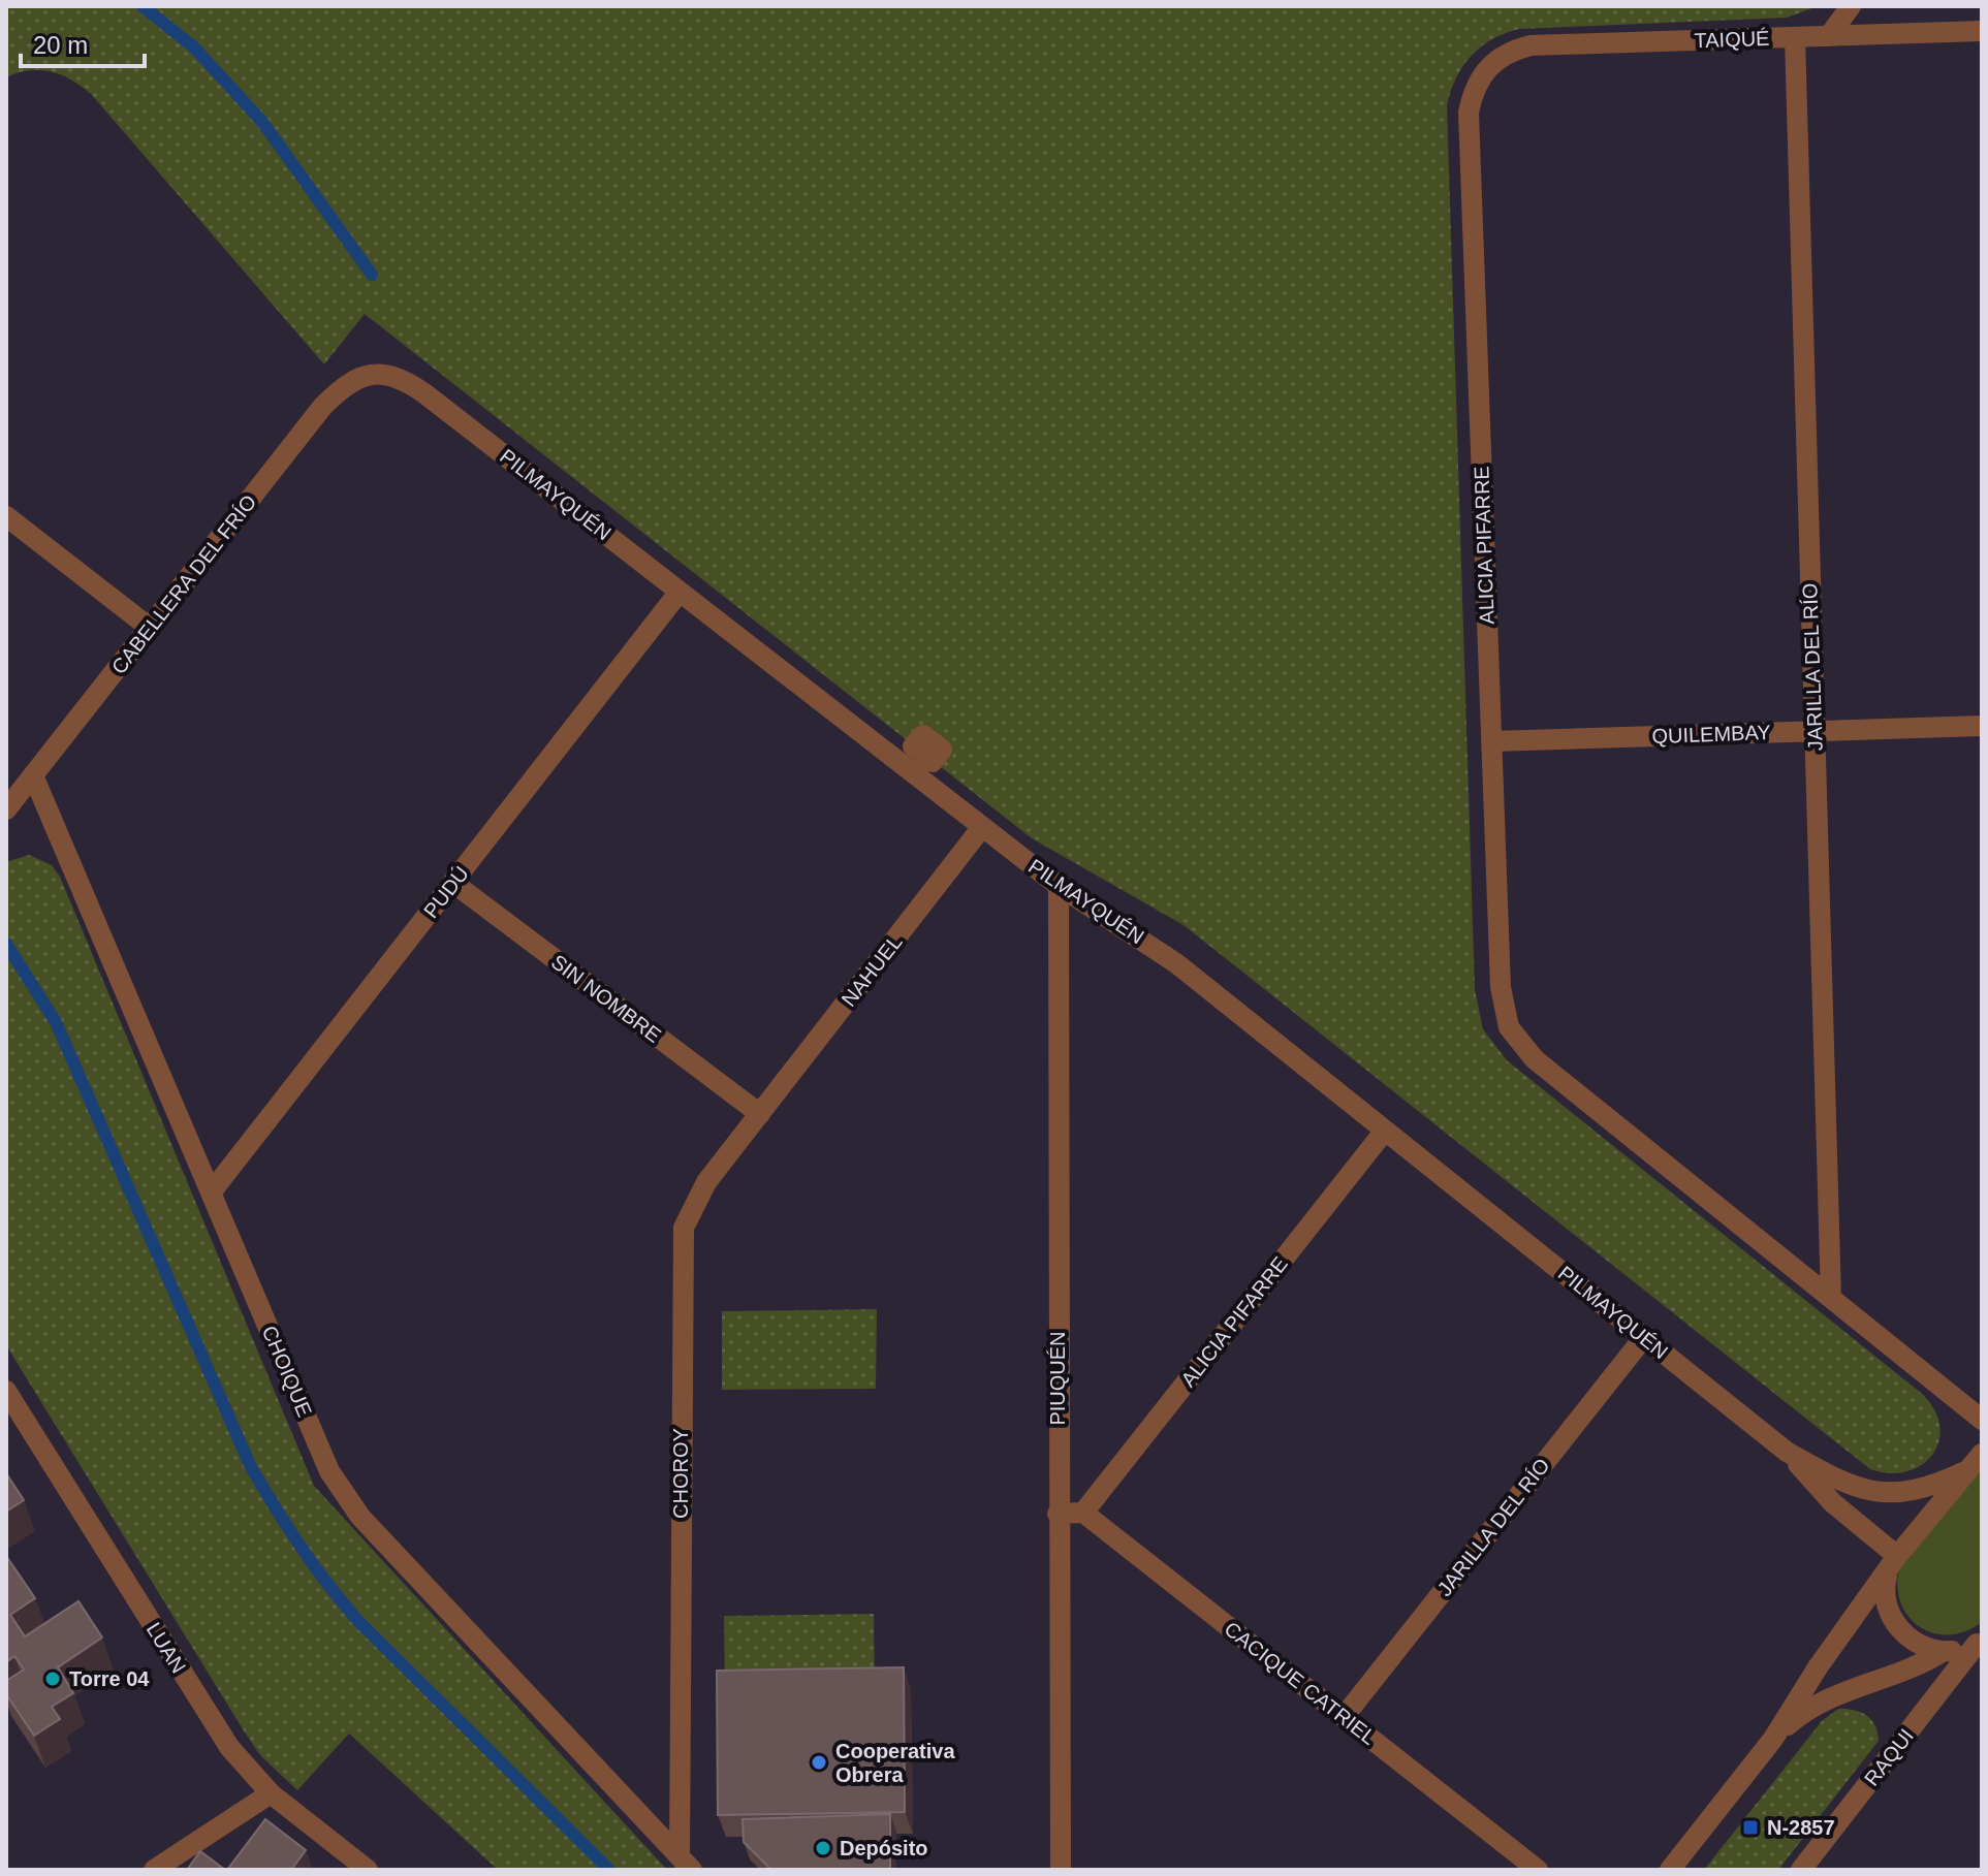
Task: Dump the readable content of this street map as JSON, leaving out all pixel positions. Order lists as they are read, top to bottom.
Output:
{
  "streets": {
    "street": [
      "TAIQUÉ",
      "PILMAYQUÉN",
      "ALICIA PIFARRE",
      "CABELLERA DEL FRÍO",
      "JARILLA DEL RÍO",
      "QUILEMBAY",
      "PUDÚ",
      "NAHUEL",
      "SIN NOMBRE",
      "CHOIQUE",
      "PIUQUÉN",
      "CHOROY",
      "LUAN",
      "CACIQUE CATRIEL",
      "RAQUI"
    ]
  },
  "crossings": [
    ["TAIQUÉ", "ALICIA PIFARRE"],
    ["TAIQUÉ", "JARILLA DEL RÍO"],
    ["PILMAYQUÉN", "ALICIA PIFARRE"],
    ["PILMAYQUÉN", "CABELLERA DEL FRÍO"],
    ["PILMAYQUÉN", "JARILLA DEL RÍO"],
    ["PILMAYQUÉN", "PUDÚ"],
    ["PILMAYQUÉN", "NAHUEL"],
    ["PILMAYQUÉN", "PIUQUÉN"],
    ["PILMAYQUÉN", "RAQUI"],
    ["ALICIA PIFARRE", "JARILLA DEL RÍO"],
    ["ALICIA PIFARRE", "QUILEMBAY"],
    ["ALICIA PIFARRE", "CACIQUE CATRIEL"],
    ["CABELLERA DEL FRÍO", "CHOIQUE"],
    ["JARILLA DEL RÍO", "QUILEMBAY"],
    ["JARILLA DEL RÍO", "CACIQUE CATRIEL"],
    ["PUDÚ", "SIN NOMBRE"],
    ["PUDÚ", "CHOIQUE"],
    ["NAHUEL", "SIN NOMBRE"],
    ["NAHUEL", "CHOROY"],
    ["SIN NOMBRE", "CHOROY"],
    ["CHOIQUE", "CHOROY"]
  ],
  "places": {
    "other": ["Torre 04", "Cooperativa Obrera", "Depósito"],
    "transit": ["N-2857"]
  },
  "scale_bar": "20 m"
}
